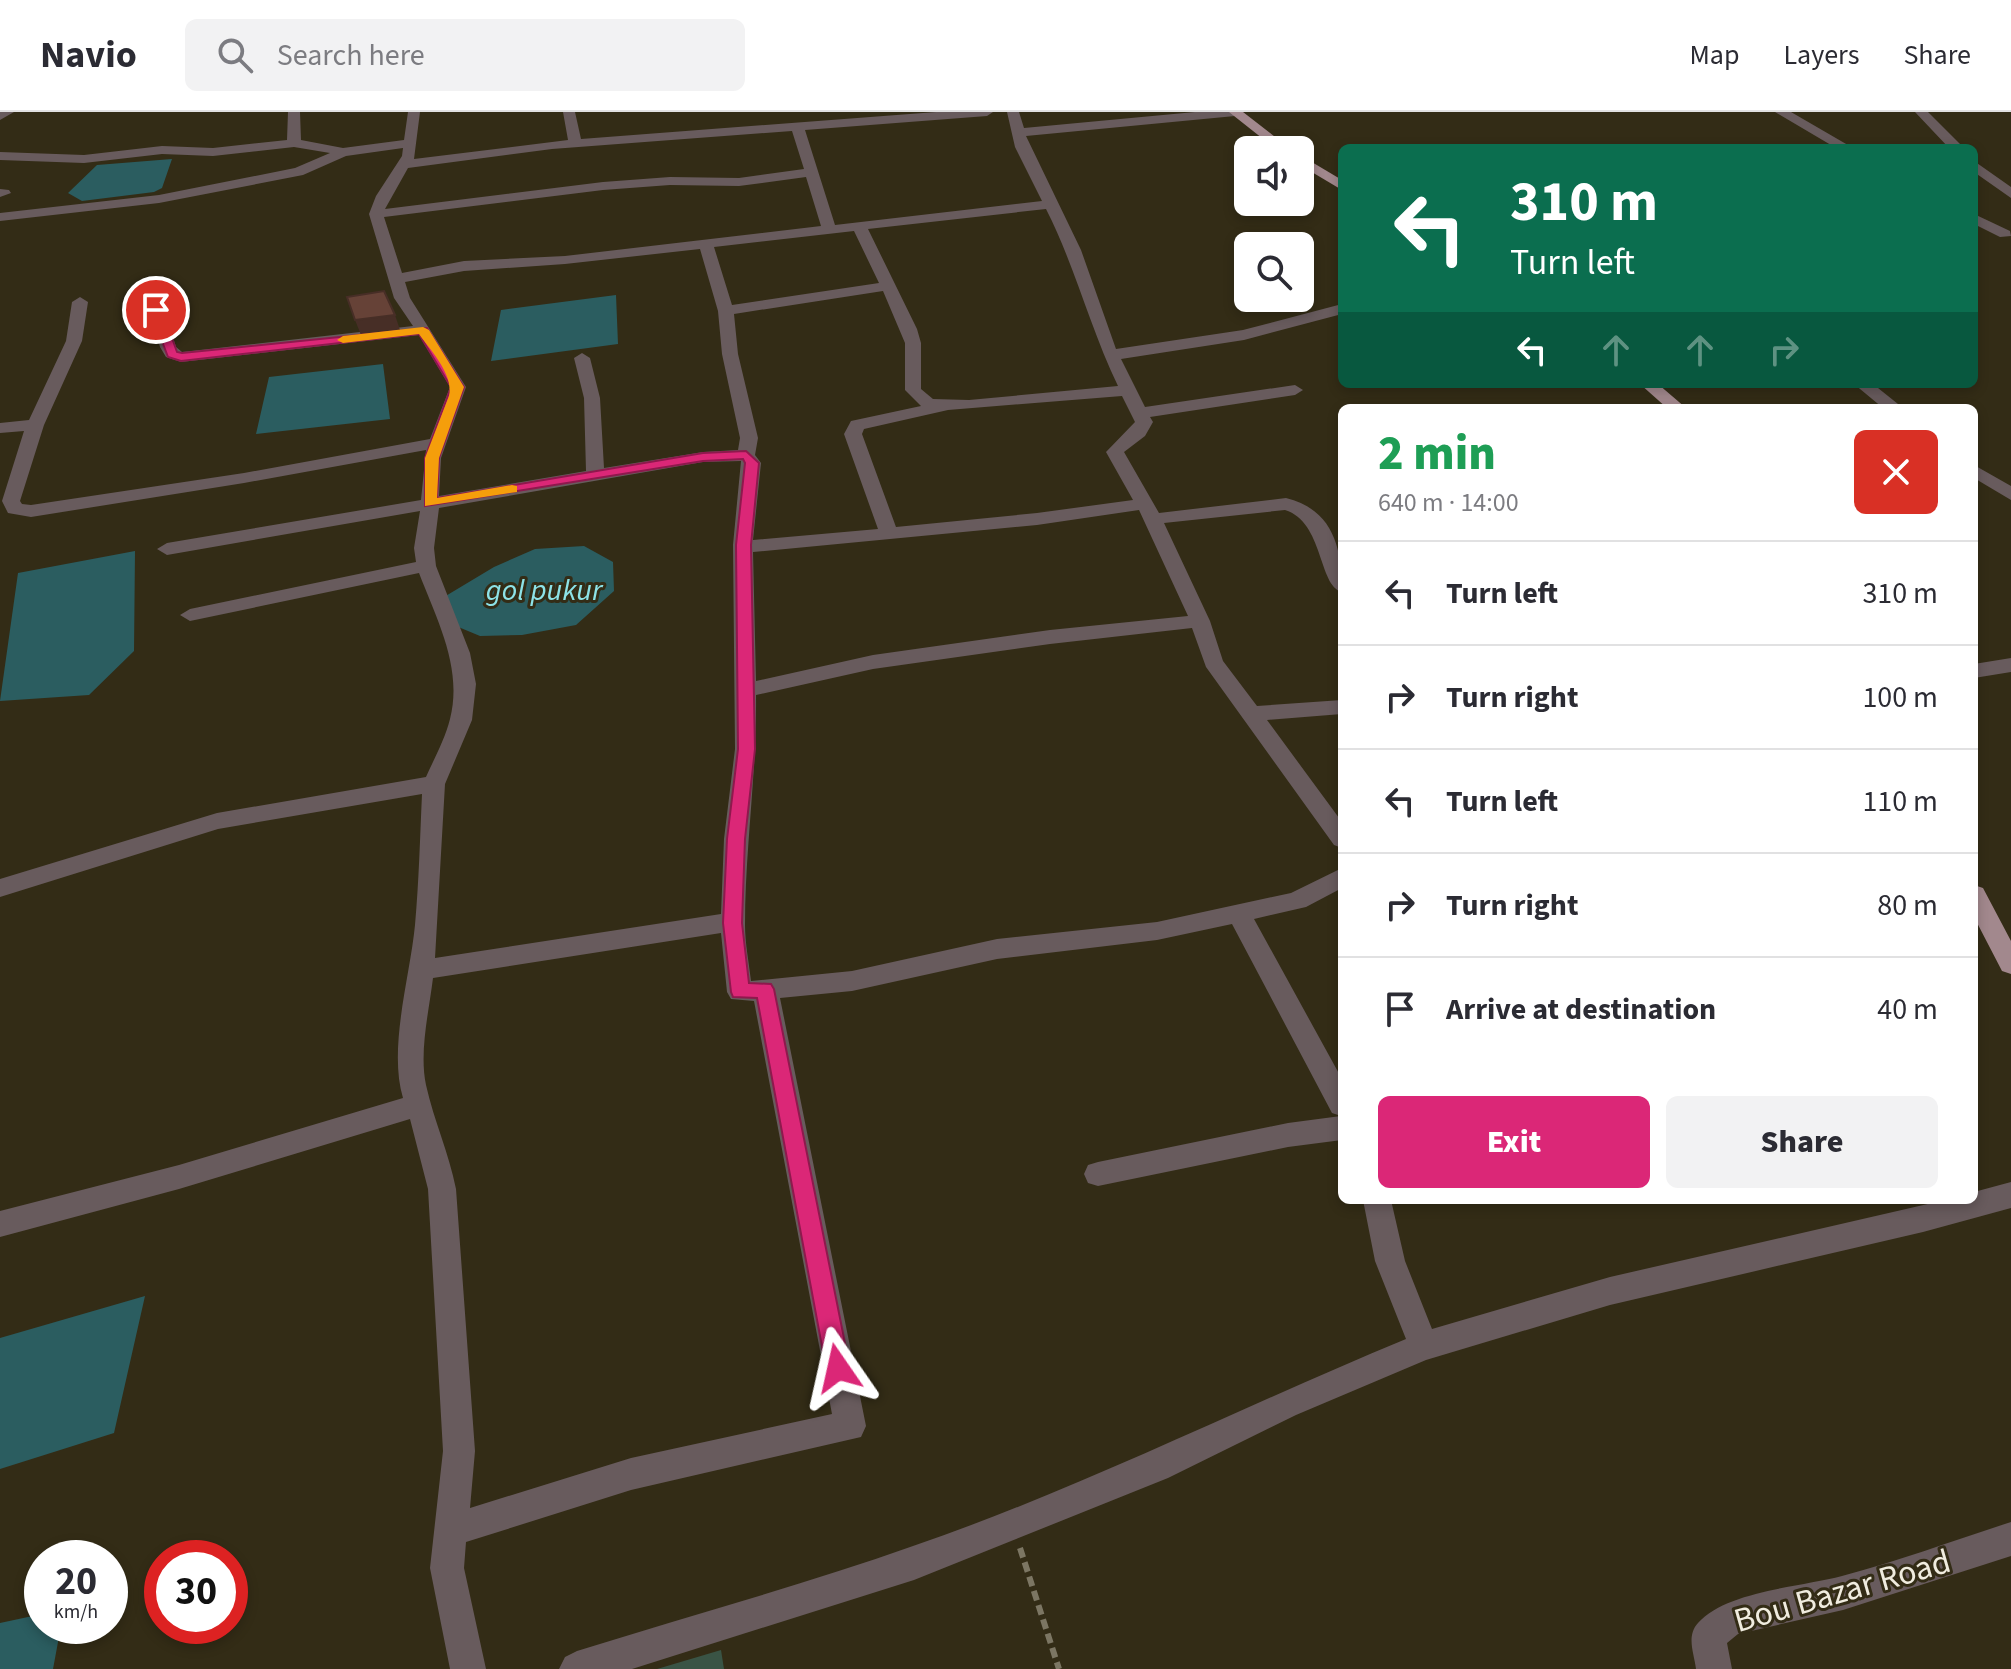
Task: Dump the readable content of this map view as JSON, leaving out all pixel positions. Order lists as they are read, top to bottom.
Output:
{
  "streets": {
    "street": ["Bou Bazar Road"]
  },
  "water": ["gol pukur"],
  "page": {
    "header": "Navio",
    "search": "Search here",
    "nav": ["Map", "Layers", "Share"],
    "turn": ["310 m", "Turn left"],
    "heading": ["2 min", "640 m · 14:00"],
    "list": [
      {
        "name": "Turn left",
        "value": "310 m"
      },
      {
        "name": "Turn right",
        "value": "100 m"
      },
      {
        "name": "Turn left",
        "value": "110 m"
      },
      {
        "name": "Turn right",
        "value": "80 m"
      },
      {
        "name": "Arrive at destination",
        "value": "40 m"
      }
    ],
    "buttons": ["Exit", "Share"],
    "speed": "20 km/h",
    "limit": "30"
  }
}
